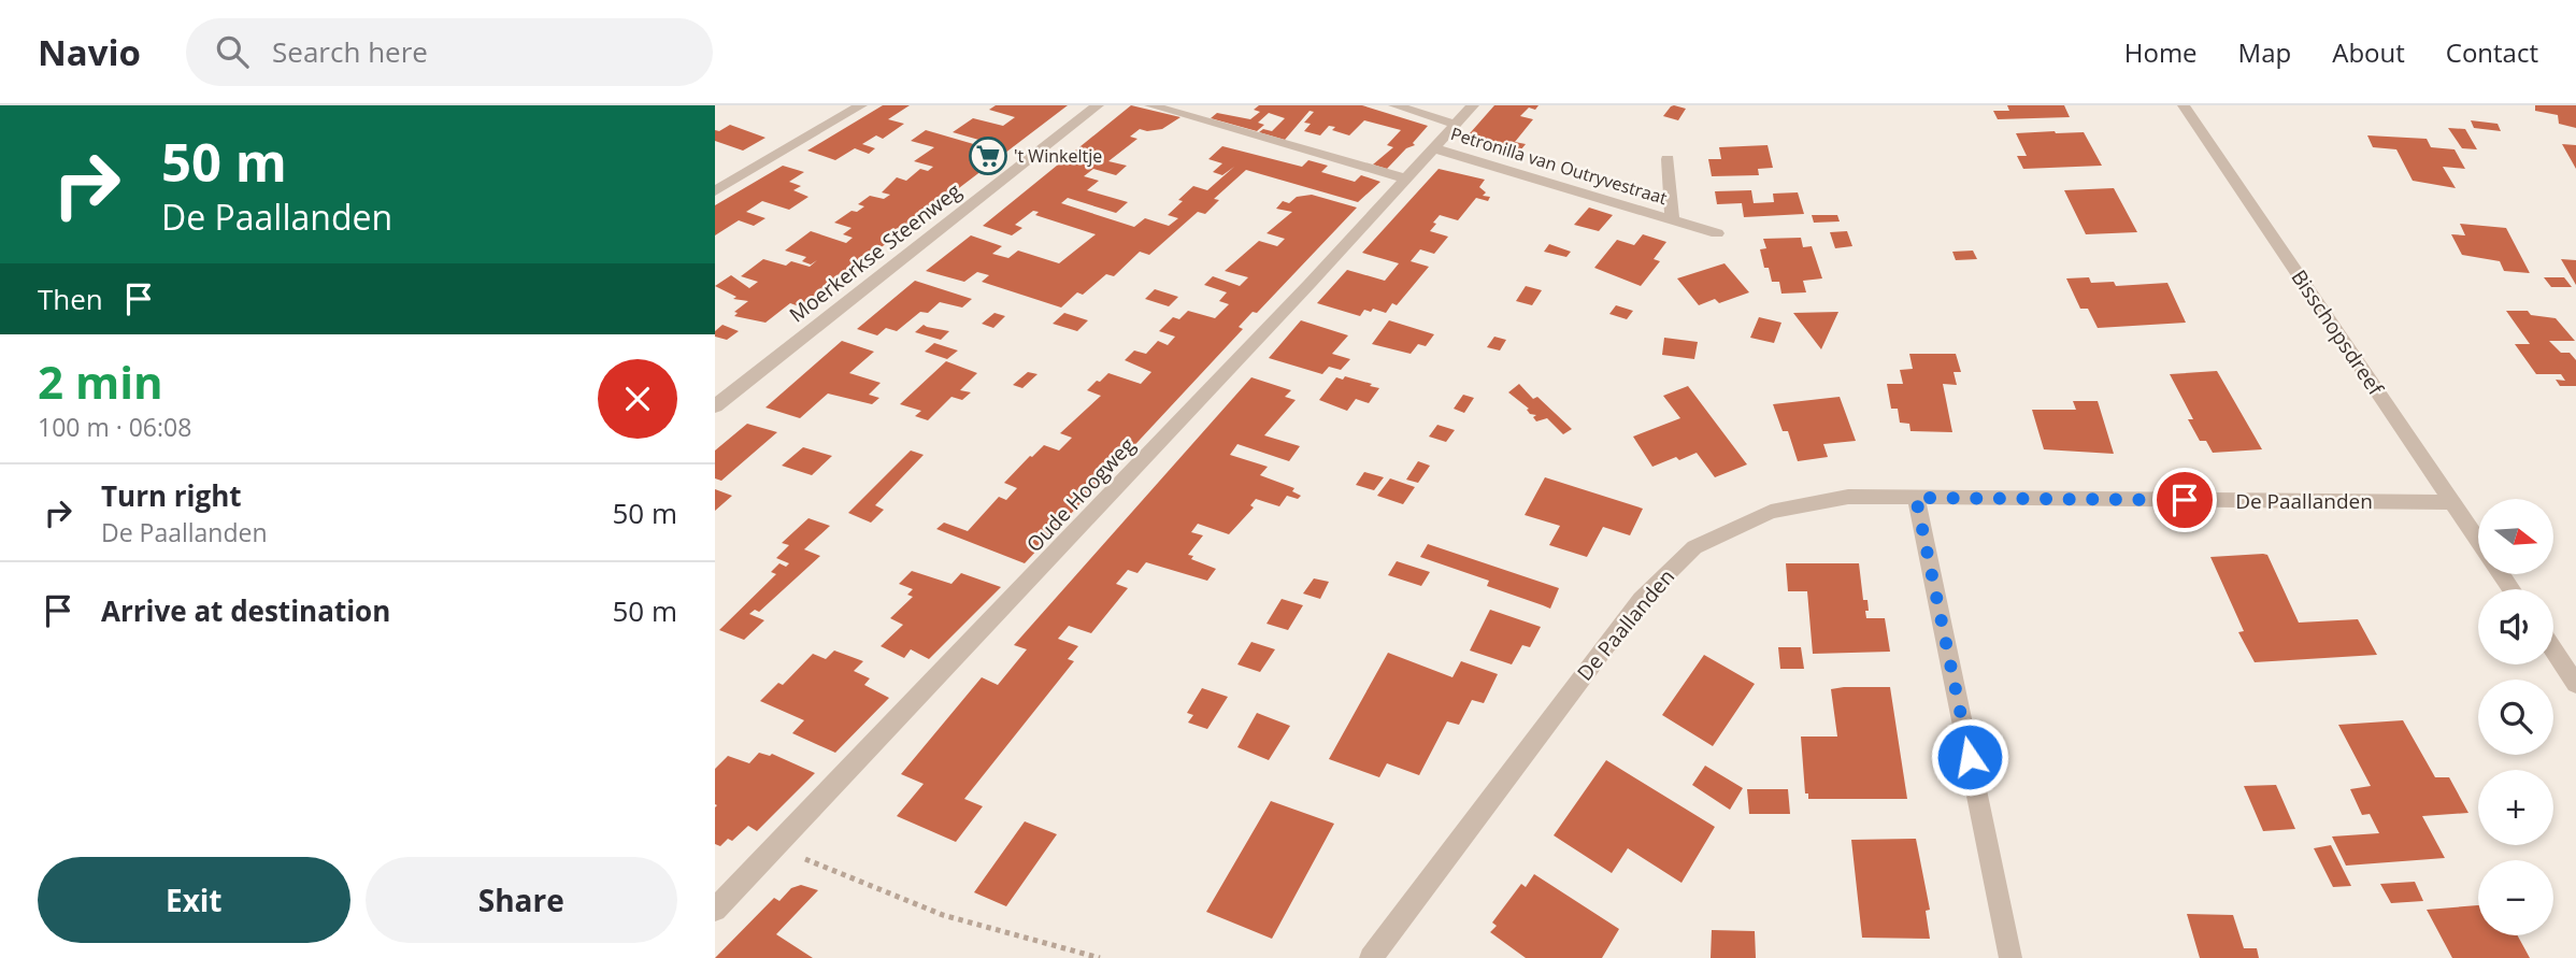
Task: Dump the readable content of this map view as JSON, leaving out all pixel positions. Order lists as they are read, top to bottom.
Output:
{
  "streets": {
    "street": [
      "Petronilla van Outryvestraat",
      "Moerkerkse Steenweg",
      "Bisschopsdreef",
      "Oude Hoogweg",
      "De Paallanden"
    ]
  },
  "crossings": [
    ["Petronilla van Outryvestraat", "Oude Hoogweg"],
    ["Bisschopsdreef", "De Paallanden"]
  ],
  "places": {
    "supermarket": ["'t Winkeltje"]
  },
  "north": "right",
  "page": {
    "header": "Navio",
    "search": "Search here",
    "nav": [
      "Home",
      "Map",
      "About",
      "Contact"
    ],
    "turn": ["50 m", "De Paallanden"],
    "then": "Then",
    "heading": ["2 min", "100 m · 06:08"],
    "list": [
      {
        "name": "Turn right",
        "note": "De Paallanden",
        "value": "50 m"
      },
      {
        "name": "Arrive at destination",
        "value": "50 m"
      }
    ],
    "map_buttons": ["+", "−"],
    "buttons": ["Exit", "Share"]
  }
}
